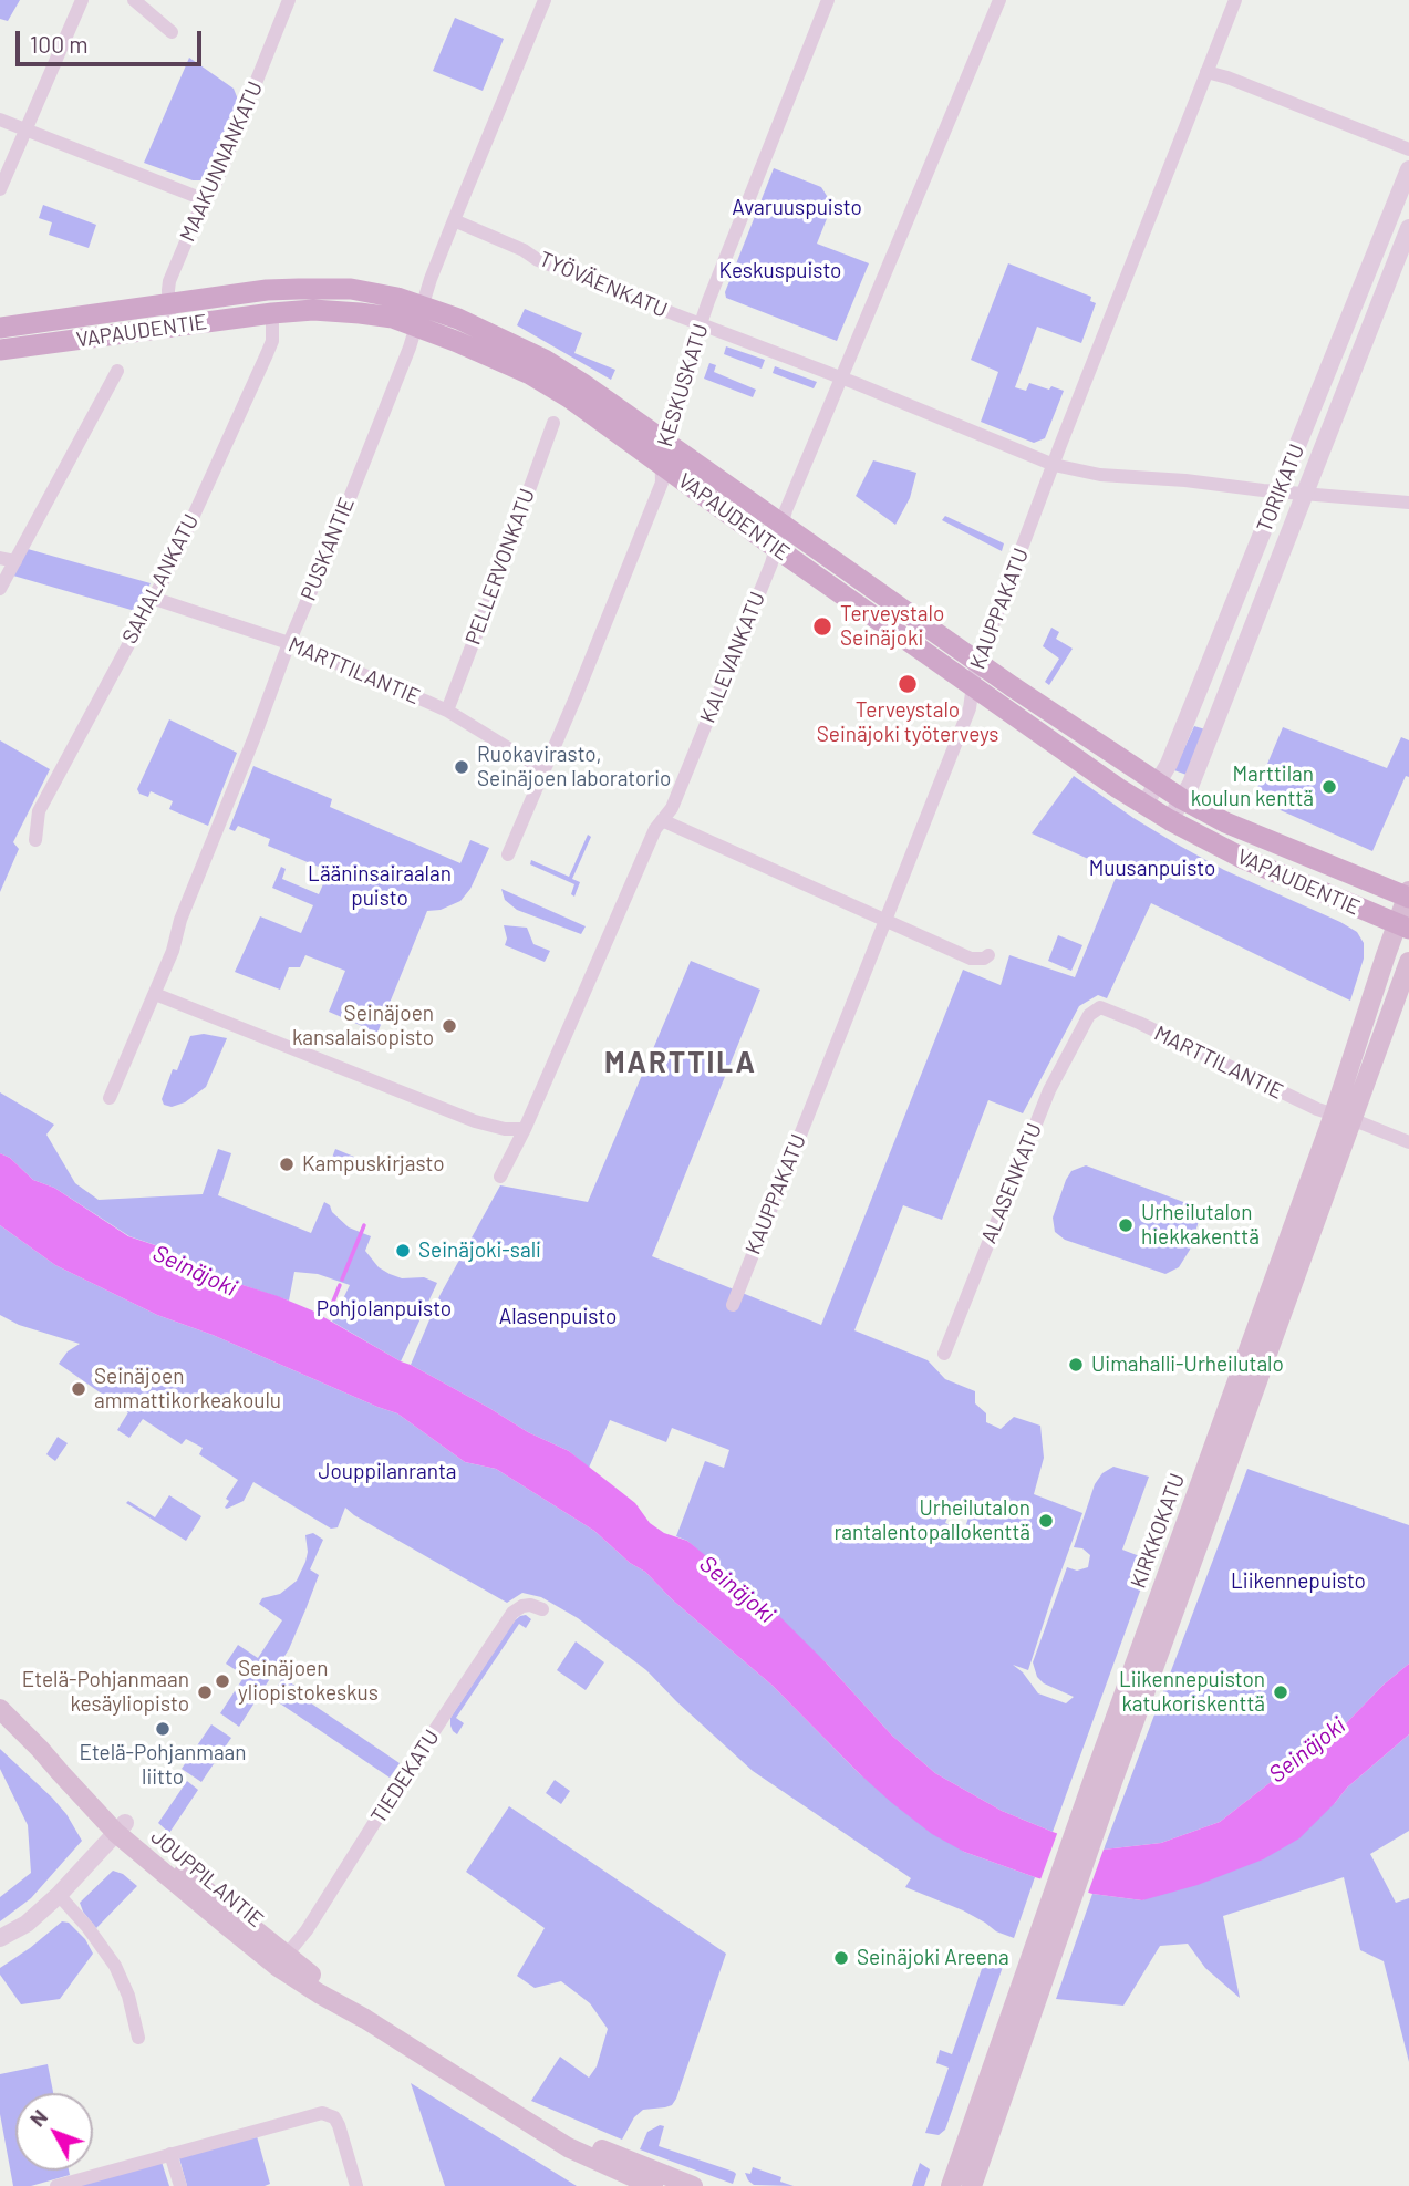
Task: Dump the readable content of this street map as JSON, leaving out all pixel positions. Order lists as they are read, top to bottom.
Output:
{
  "streets": {
    "main road": ["VAPAUDENTIE", "KIRKKOKATU", "JOUPPILANTIE"],
    "street": [
      "MAAKUNNANKATU",
      "TYÖVÄENKATU",
      "KESKUSKATU",
      "TORIKATU",
      "PUSKANTIE",
      "PELLERVONKATU",
      "SAHALANKATU",
      "KAUPPAKATU",
      "KALEVANKATU",
      "MARTTILANTIE",
      "ALASENKATU",
      "TIEDEKATU"
    ]
  },
  "crossings": [
    ["MAAKUNNANKATU", "VAPAUDENTIE"],
    ["TYÖVÄENKATU", "KESKUSKATU"],
    ["TYÖVÄENKATU", "TORIKATU"],
    ["TYÖVÄENKATU", "PUSKANTIE"],
    ["TYÖVÄENKATU", "KAUPPAKATU"],
    ["TYÖVÄENKATU", "KALEVANKATU"],
    ["VAPAUDENTIE", "KESKUSKATU"],
    ["VAPAUDENTIE", "TORIKATU"],
    ["VAPAUDENTIE", "PUSKANTIE"],
    ["VAPAUDENTIE", "SAHALANKATU"],
    ["VAPAUDENTIE", "KAUPPAKATU"],
    ["VAPAUDENTIE", "KALEVANKATU"],
    ["VAPAUDENTIE", "KIRKKOKATU"],
    ["KESKUSKATU", "MARTTILANTIE"],
    ["PUSKANTIE", "MARTTILANTIE"],
    ["PELLERVONKATU", "MARTTILANTIE"],
    ["SAHALANKATU", "MARTTILANTIE"],
    ["MARTTILANTIE", "ALASENKATU"],
    ["MARTTILANTIE", "KIRKKOKATU"],
    ["TIEDEKATU", "JOUPPILANTIE"]
  ],
  "districts": ["MARTTILA"],
  "water": ["Seinäjoki"],
  "parks": [
    "Avaruuspuisto",
    "Keskuspuisto",
    "Muusanpuisto",
    "Lääninsairaalan puisto",
    "Pohjolanpuisto",
    "Alasenpuisto",
    "Jouppilanranta",
    "Liikennepuisto"
  ],
  "places": [
    "Terveystalo Seinäjoki",
    "Terveystalo Seinäjoki työterveys",
    "Ruokavirasto, Seinäjoen laboratorio",
    "Marttilan koulun kenttä",
    "Seinäjoen kansalaisopisto",
    "Kampuskirjasto",
    "Urheilutalon hiekkakenttä",
    "Seinäjoki-sali",
    "Uimahalli-Urheilutalo",
    "Seinäjoen ammattikorkeakoulu",
    "Urheilutalon rantalentopallokenttä",
    "Seinäjoen yliopistokeskus",
    "Etelä-Pohjanmaan kesäyliopisto",
    "Liikennepuiston katukoriskenttä",
    "Etelä-Pohjanmaan liitto",
    "Seinäjoki Areena"
  ],
  "scale_bar": "100 m",
  "north": "top left"
}
